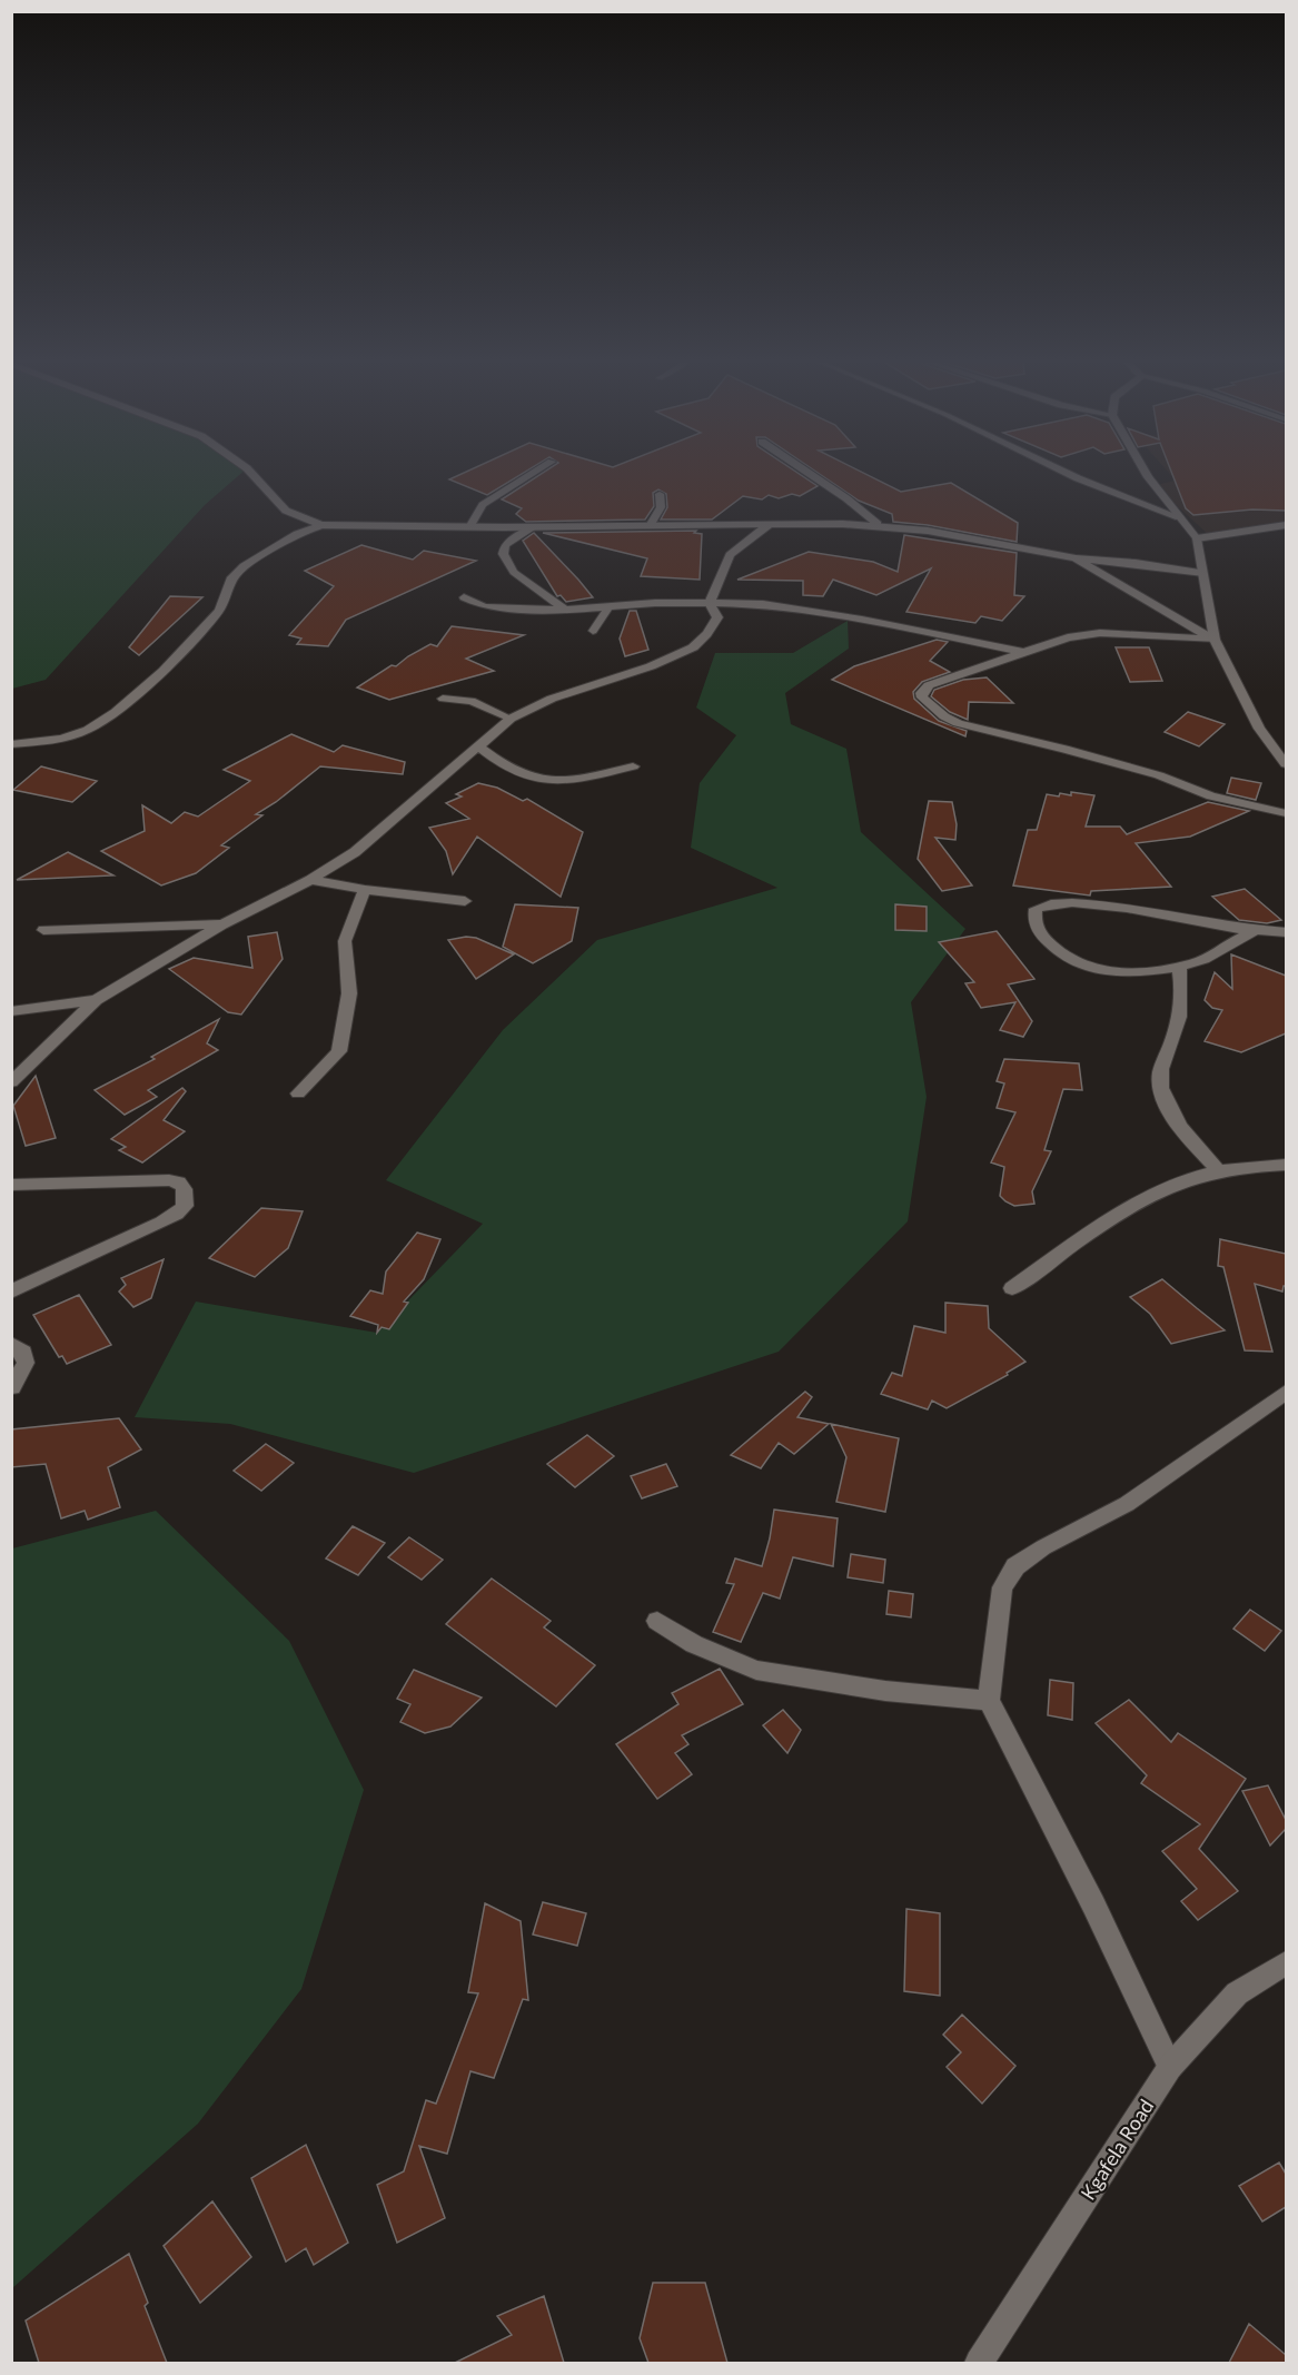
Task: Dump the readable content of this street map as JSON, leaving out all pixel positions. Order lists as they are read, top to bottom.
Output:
{
  "streets": {
    "street": ["Kgafela Road"]
  }
}
